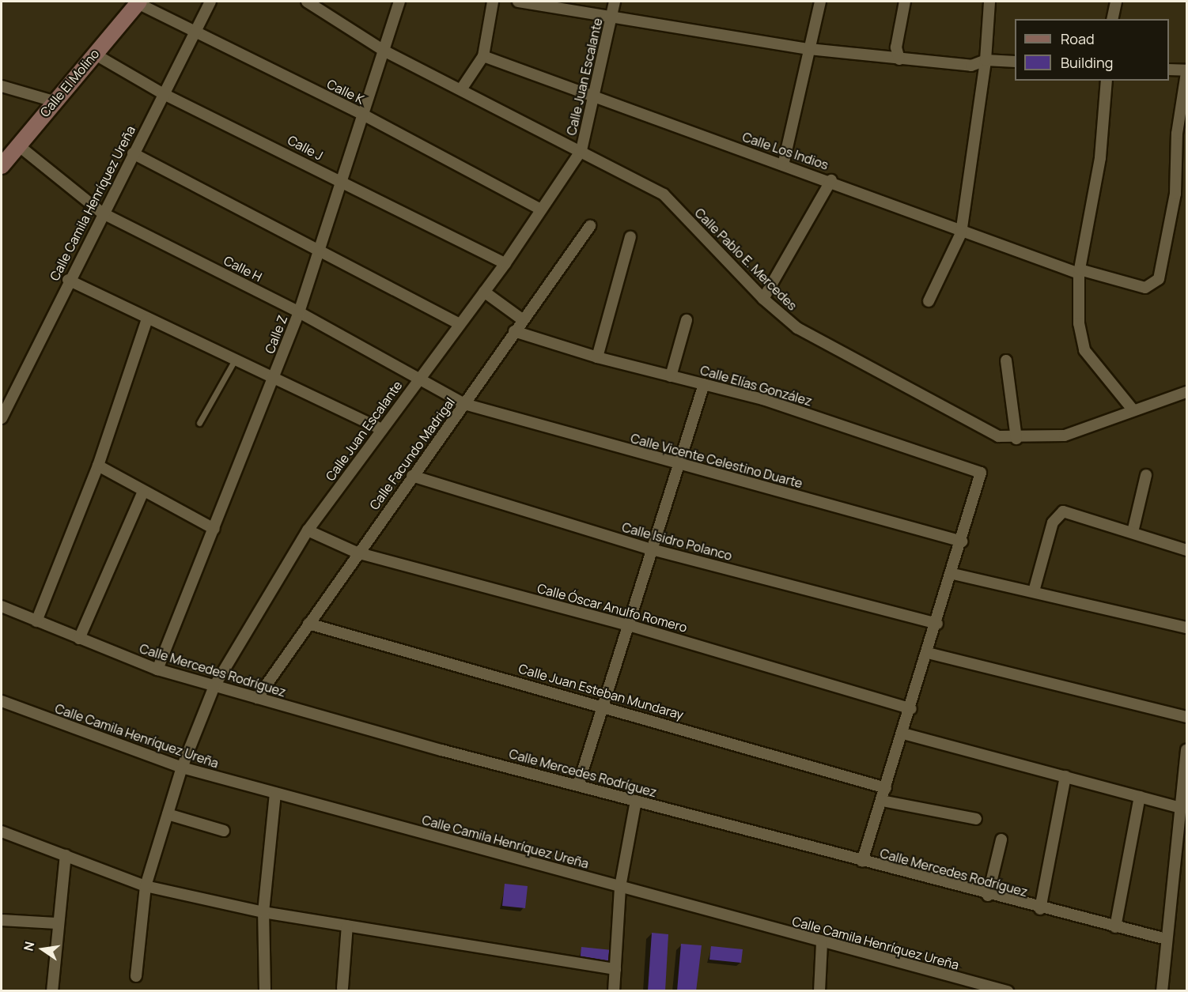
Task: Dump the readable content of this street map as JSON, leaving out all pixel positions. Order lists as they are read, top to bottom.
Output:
{
  "streets": {
    "street": [
      "Calle Juan Escalante",
      "Calle El Molino",
      "Calle K",
      "Calle J",
      "Calle Los Indios",
      "Calle Camila Henríquez Ureña",
      "Calle Pablo E. Mercedes",
      "Calle H",
      "Calle Z",
      "Calle Elías González",
      "Calle Facundo Madrigal",
      "Calle Vicente Celestino Duarte",
      "Calle Isidro Polanco",
      "Calle Óscar Anulfo Romero",
      "Calle Mercedes Rodríguez",
      "Calle Juan Esteban Mundaray"
    ]
  },
  "crossings": [
    ["Calle Juan Escalante", "Calle K"],
    ["Calle Juan Escalante", "Calle J"],
    ["Calle Juan Escalante", "Calle Los Indios"],
    ["Calle Juan Escalante", "Calle Camila Henríquez Ureña"],
    ["Calle Juan Escalante", "Calle Pablo E. Mercedes"],
    ["Calle Juan Escalante", "Calle H"],
    ["Calle Juan Escalante", "Calle Óscar Anulfo Romero"],
    ["Calle Juan Escalante", "Calle Mercedes Rodríguez"],
    ["Calle El Molino", "Calle K"],
    ["Calle El Molino", "Calle J"],
    ["Calle El Molino", "Calle H"],
    ["Calle K", "Calle Camila Henríquez Ureña"],
    ["Calle K", "Calle Z"],
    ["Calle J", "Calle Camila Henríquez Ureña"],
    ["Calle J", "Calle Z"],
    ["Calle Camila Henríquez Ureña", "Calle H"],
    ["Calle Pablo E. Mercedes", "Calle Z"],
    ["Calle H", "Calle Z"],
    ["Calle H", "Calle Facundo Madrigal"],
    ["Calle H", "Calle Vicente Celestino Duarte"],
    ["Calle Z", "Calle Mercedes Rodríguez"],
    ["Calle Elías González", "Calle Facundo Madrigal"],
    ["Calle Elías González", "Calle Vicente Celestino Duarte"],
    ["Calle Facundo Madrigal", "Calle Vicente Celestino Duarte"],
    ["Calle Facundo Madrigal", "Calle Isidro Polanco"],
    ["Calle Facundo Madrigal", "Calle Óscar Anulfo Romero"],
    ["Calle Facundo Madrigal", "Calle Mercedes Rodríguez"],
    ["Calle Facundo Madrigal", "Calle Juan Esteban Mundaray"]
  ],
  "legend": ["Road", "Building"],
  "north": "left"
}
